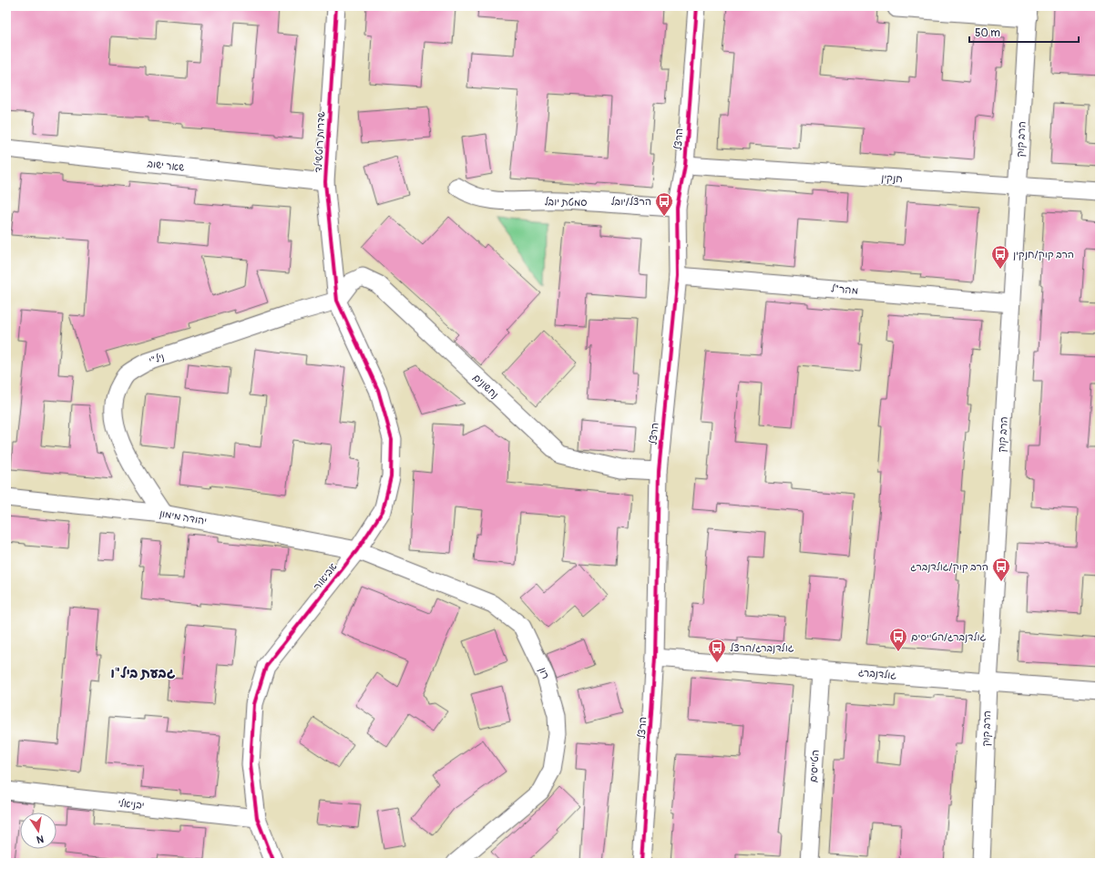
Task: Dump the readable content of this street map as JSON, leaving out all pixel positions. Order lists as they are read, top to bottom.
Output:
{
  "streets": {
    "street": [
      "הרצל",
      "הרב קוק",
      "שדרות רוטשילד",
      "שאר ישוב",
      "חנקין",
      "סמטת יובל",
      "מהר\"ל",
      "ניל\"י",
      "נחשונים",
      "יהודה מימון",
      "אביאור",
      "רון",
      "גולדנברג",
      "הטייסים",
      "יבניאלי"
    ]
  },
  "crossings": [
    ["הרצל", "חנקין"],
    ["הרצל", "סמטת יובל"],
    ["הרצל", "מהר\"ל"],
    ["הרצל", "נחשונים"],
    ["הרצל", "גולדנברג"],
    ["הרב קוק", "חנקין"],
    ["הרב קוק", "מהר\"ל"],
    ["הרב קוק", "גולדנברג"],
    ["שדרות רוטשילד", "שאר ישוב"],
    ["שדרות רוטשילד", "ניל\"י"],
    ["שדרות רוטשילד", "נחשונים"],
    ["שדרות רוטשילד", "אביאור"],
    ["ניל\"י", "נחשונים"],
    ["ניל\"י", "יהודה מימון"],
    ["ניל\"י", "אביאור"],
    ["נחשונים", "אביאור"],
    ["יהודה מימון", "אביאור"],
    ["יהודה מימון", "רון"],
    ["אביאור", "רון"],
    ["אביאור", "יבניאלי"],
    ["גולדנברג", "הטייסים"]
  ],
  "districts": ["גבעת ביל\"ו"],
  "places": {
    "bus stop": [
      "הרצל/יובל",
      "הרב קוק/חנקין",
      "הרב קוק/גולדנברג",
      "גולדנברג/הטייסים",
      "גולדנברג/הרצל"
    ]
  },
  "scale_bar": "50 m",
  "north": "bottom"
}
